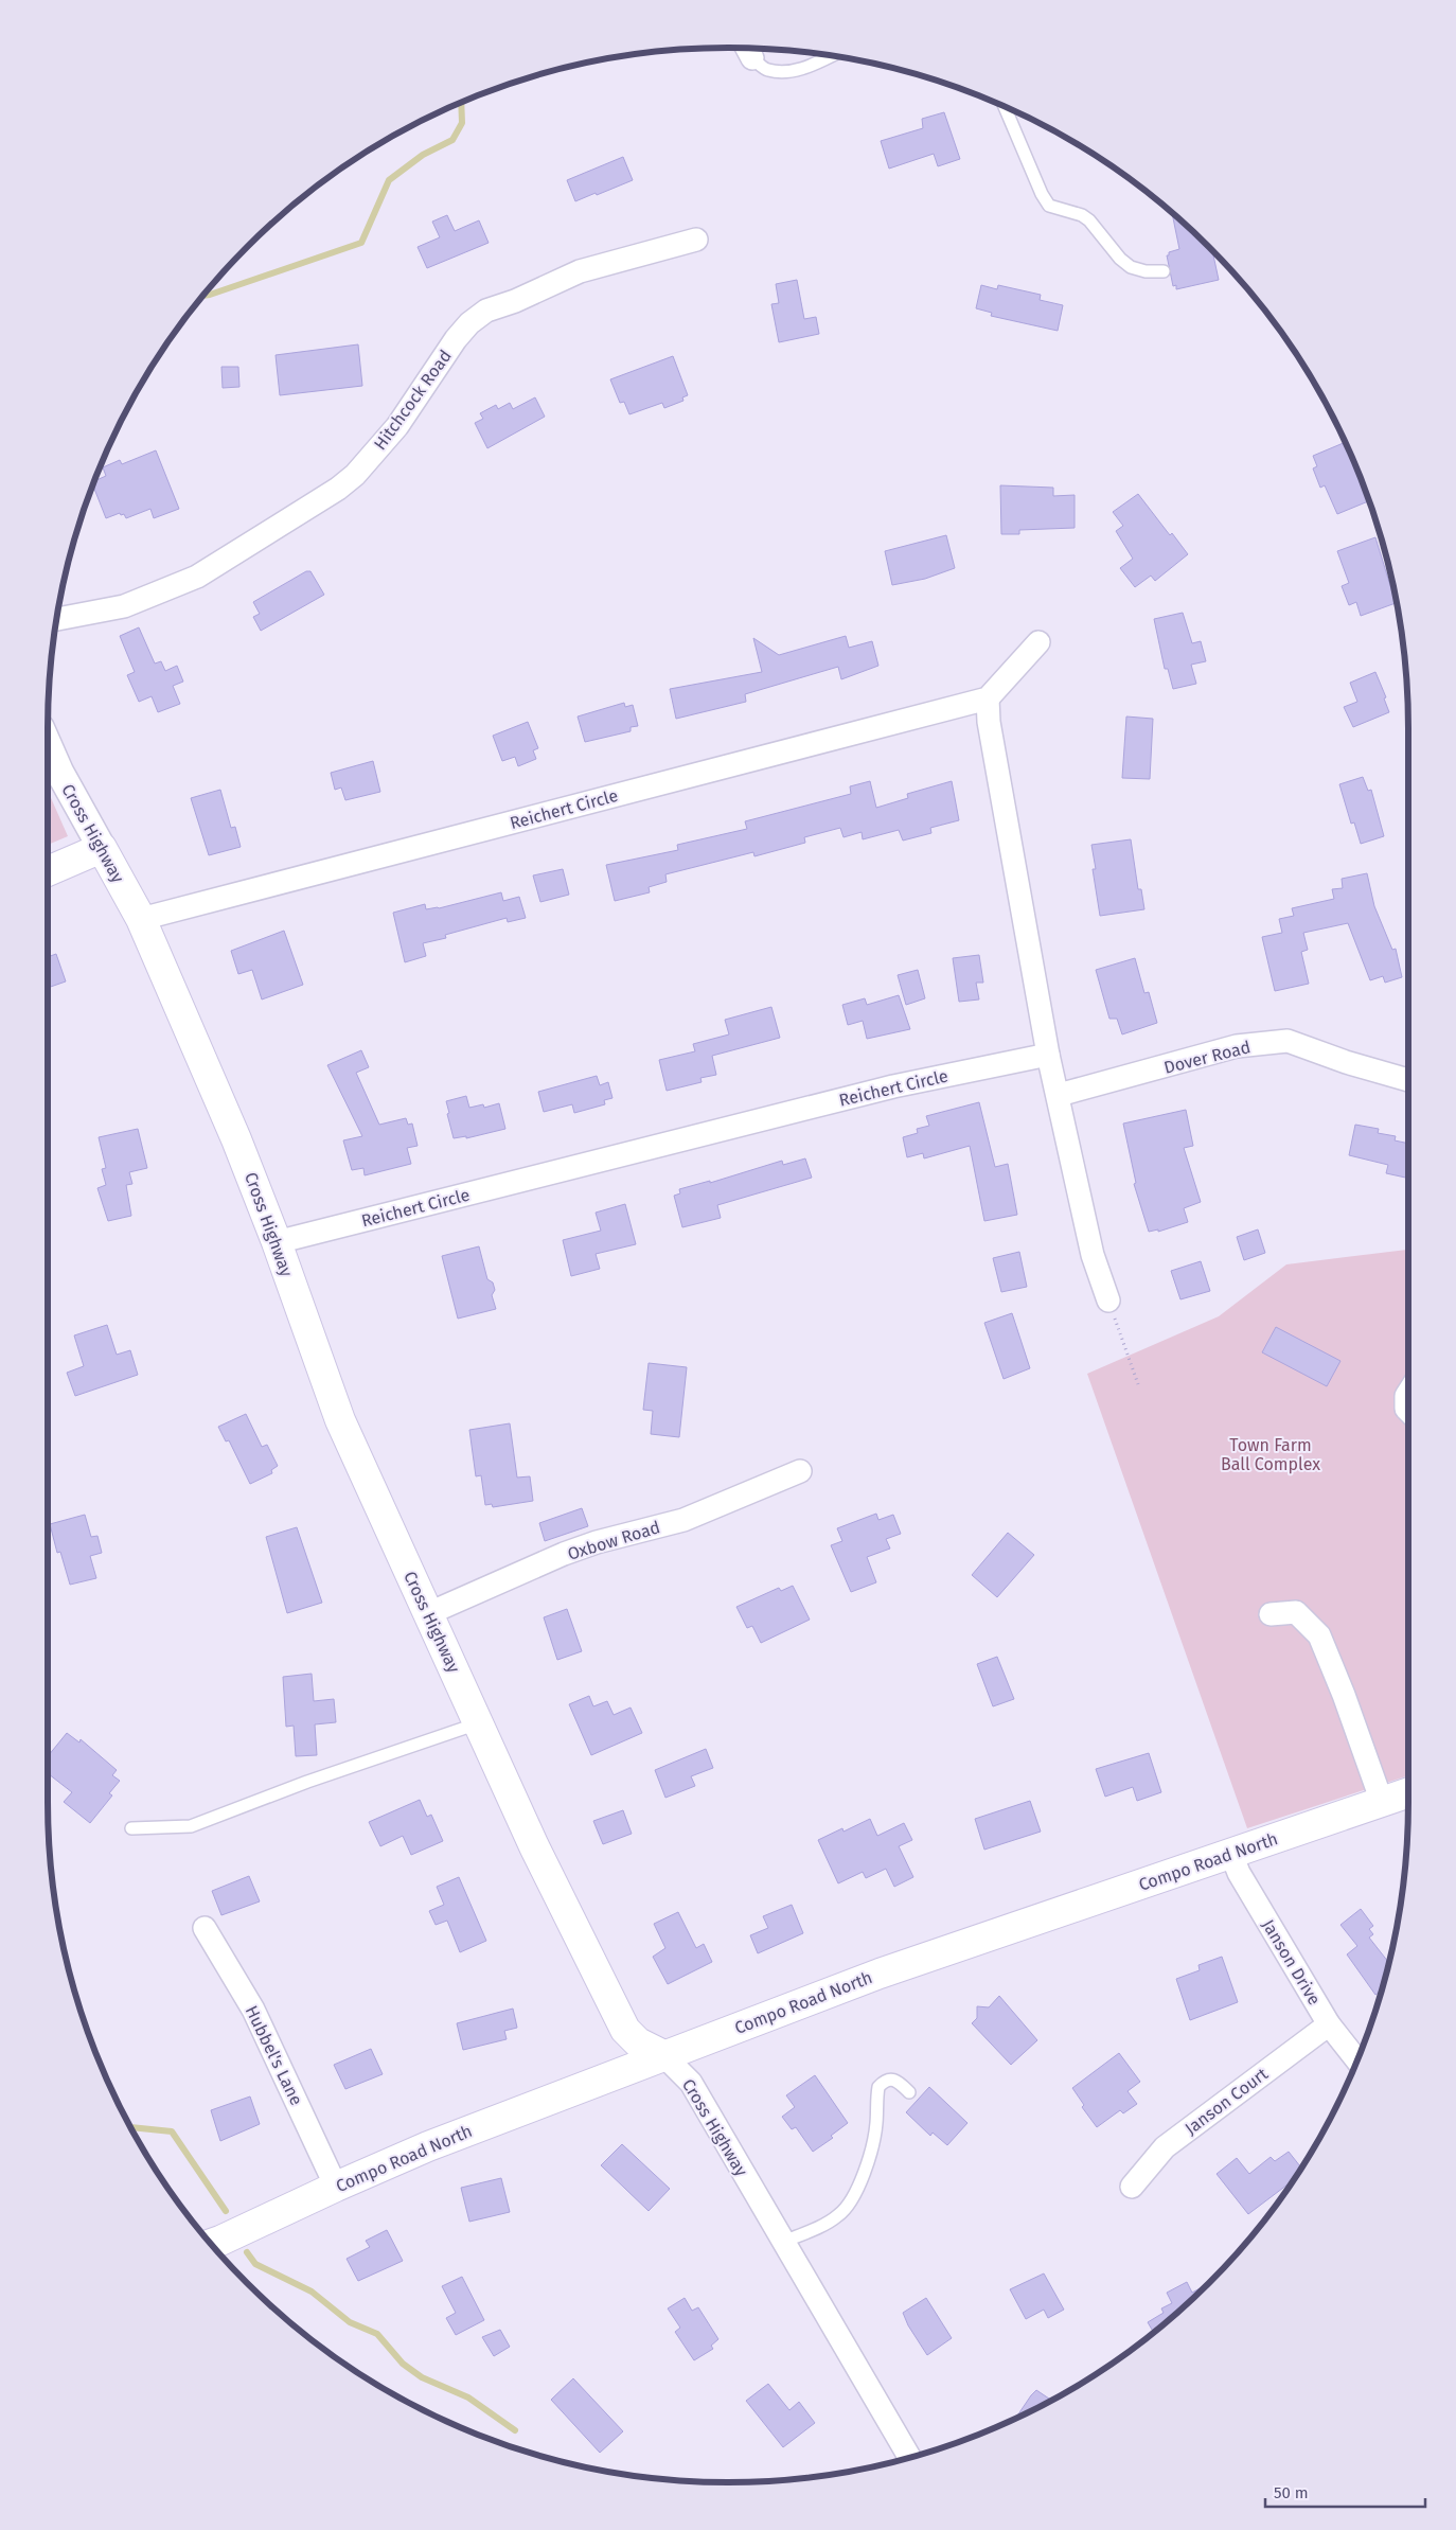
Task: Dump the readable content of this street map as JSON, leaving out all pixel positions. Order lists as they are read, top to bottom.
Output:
{
  "streets": {
    "main road": ["Cross Highway", "Compo Road North"],
    "street": [
      "Hitchcock Road",
      "Reichert Circle",
      "Dover Road",
      "Oxbow Road",
      "Janson Drive",
      "Hubbel's Lane",
      "Janson Court"
    ]
  },
  "crossings": [
    ["Reichert Circle", "Cross Highway"],
    ["Cross Highway", "Oxbow Road"],
    ["Cross Highway", "Compo Road North"],
    ["Compo Road North", "Janson Drive"],
    ["Compo Road North", "Hubbel's Lane"],
    ["Janson Drive", "Janson Court"]
  ],
  "parks": ["Town Farm Ball Complex"],
  "scale_bar": "50 m"
}
